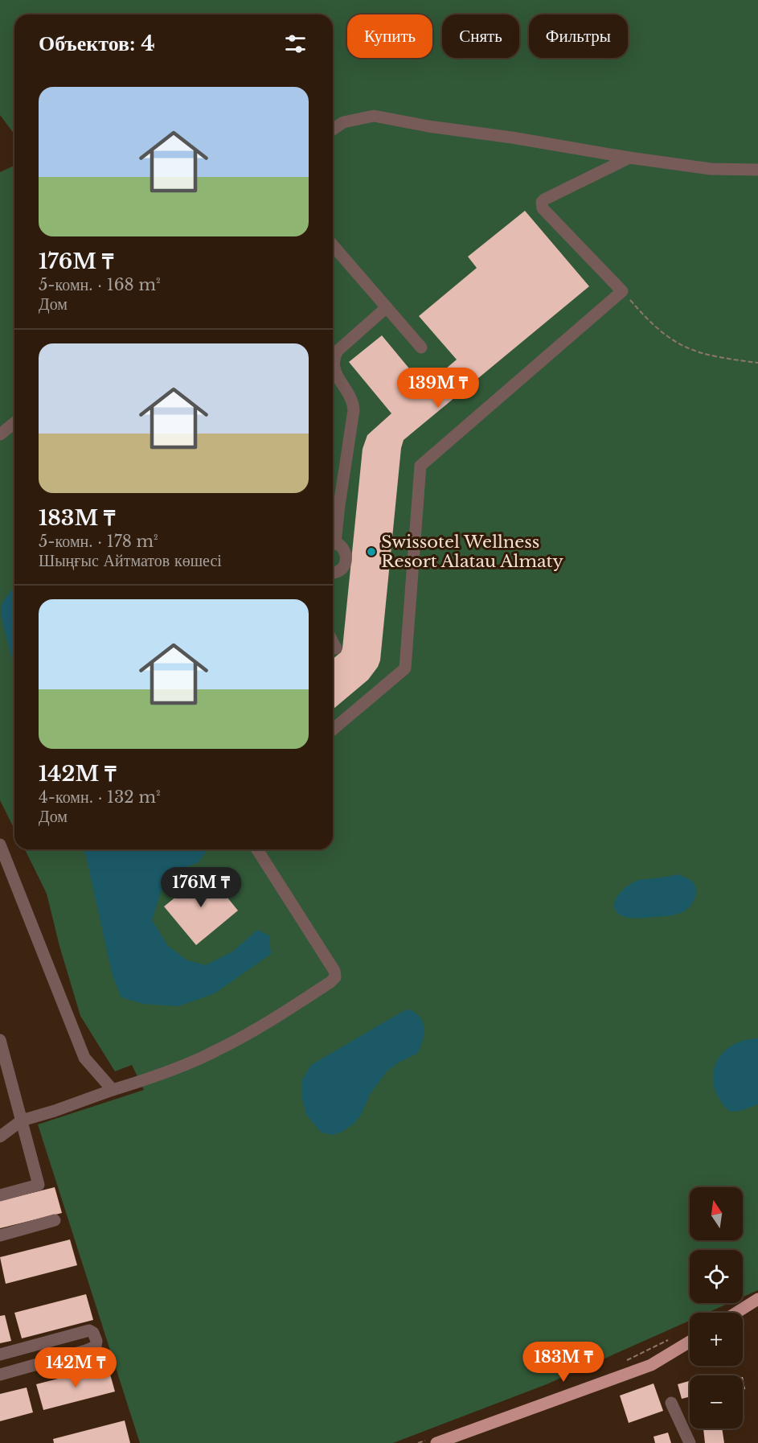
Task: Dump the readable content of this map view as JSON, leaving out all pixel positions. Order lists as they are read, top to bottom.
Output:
{
  "places": ["Swissotel Wellness Resort Alatau Almaty"],
  "north": "top",
  "page": {
    "chip": ["Купить", "Снять", "Фильтры"],
    "heading": "Объектов: 4",
    "list": [
      {
        "name": "176M ₸",
        "note": "5-комн. · 168 m² · Дом"
      },
      {
        "name": "183M ₸",
        "note": "5-комн. · 178 m² · Шыңғыс Айтматов көшесі"
      },
      {
        "name": "142M ₸",
        "note": "4-комн. · 132 m² · Дом"
      }
    ],
    "price": [
      "139M ₸",
      "176M ₸",
      "183M ₸",
      "142M ₸"
    ],
    "map_buttons": ["+", "−"]
  }
}
